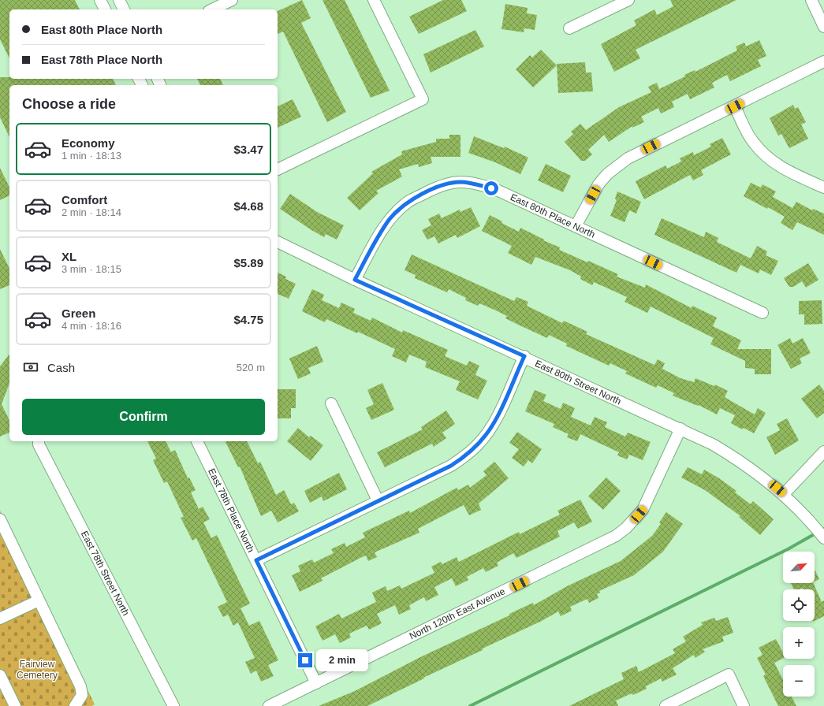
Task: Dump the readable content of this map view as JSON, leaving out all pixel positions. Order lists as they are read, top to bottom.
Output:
{
  "streets": {
    "street": [
      "East 80th Place North",
      "East 80th Street North",
      "East 78th Place North",
      "East 78th Street North",
      "North 120th East Avenue"
    ]
  },
  "crossings": [
    ["East 80th Place North", "East 80th Street North"],
    ["East 80th Street North", "North 120th East Avenue"],
    ["East 78th Place North", "North 120th East Avenue"]
  ],
  "parks": ["Fairview Cemetery"],
  "north": "top right",
  "page": {
    "banner": ["East 80th Place North", "East 78th Place North"],
    "heading": "Choose a ride",
    "list": [
      {
        "name": "Economy",
        "note": "1 min · 18:13",
        "value": "$3.47"
      },
      {
        "name": "Comfort",
        "note": "2 min · 18:14",
        "value": "$4.68"
      },
      {
        "name": "XL",
        "note": "3 min · 18:15",
        "value": "$5.89"
      },
      {
        "name": "Green",
        "note": "4 min · 18:16",
        "value": "$4.75"
      }
    ],
    "pay": ["Cash", "520 m"],
    "buttons": "Confirm",
    "map_buttons": ["+", "−"],
    "bubble": "2 min"
  }
}
